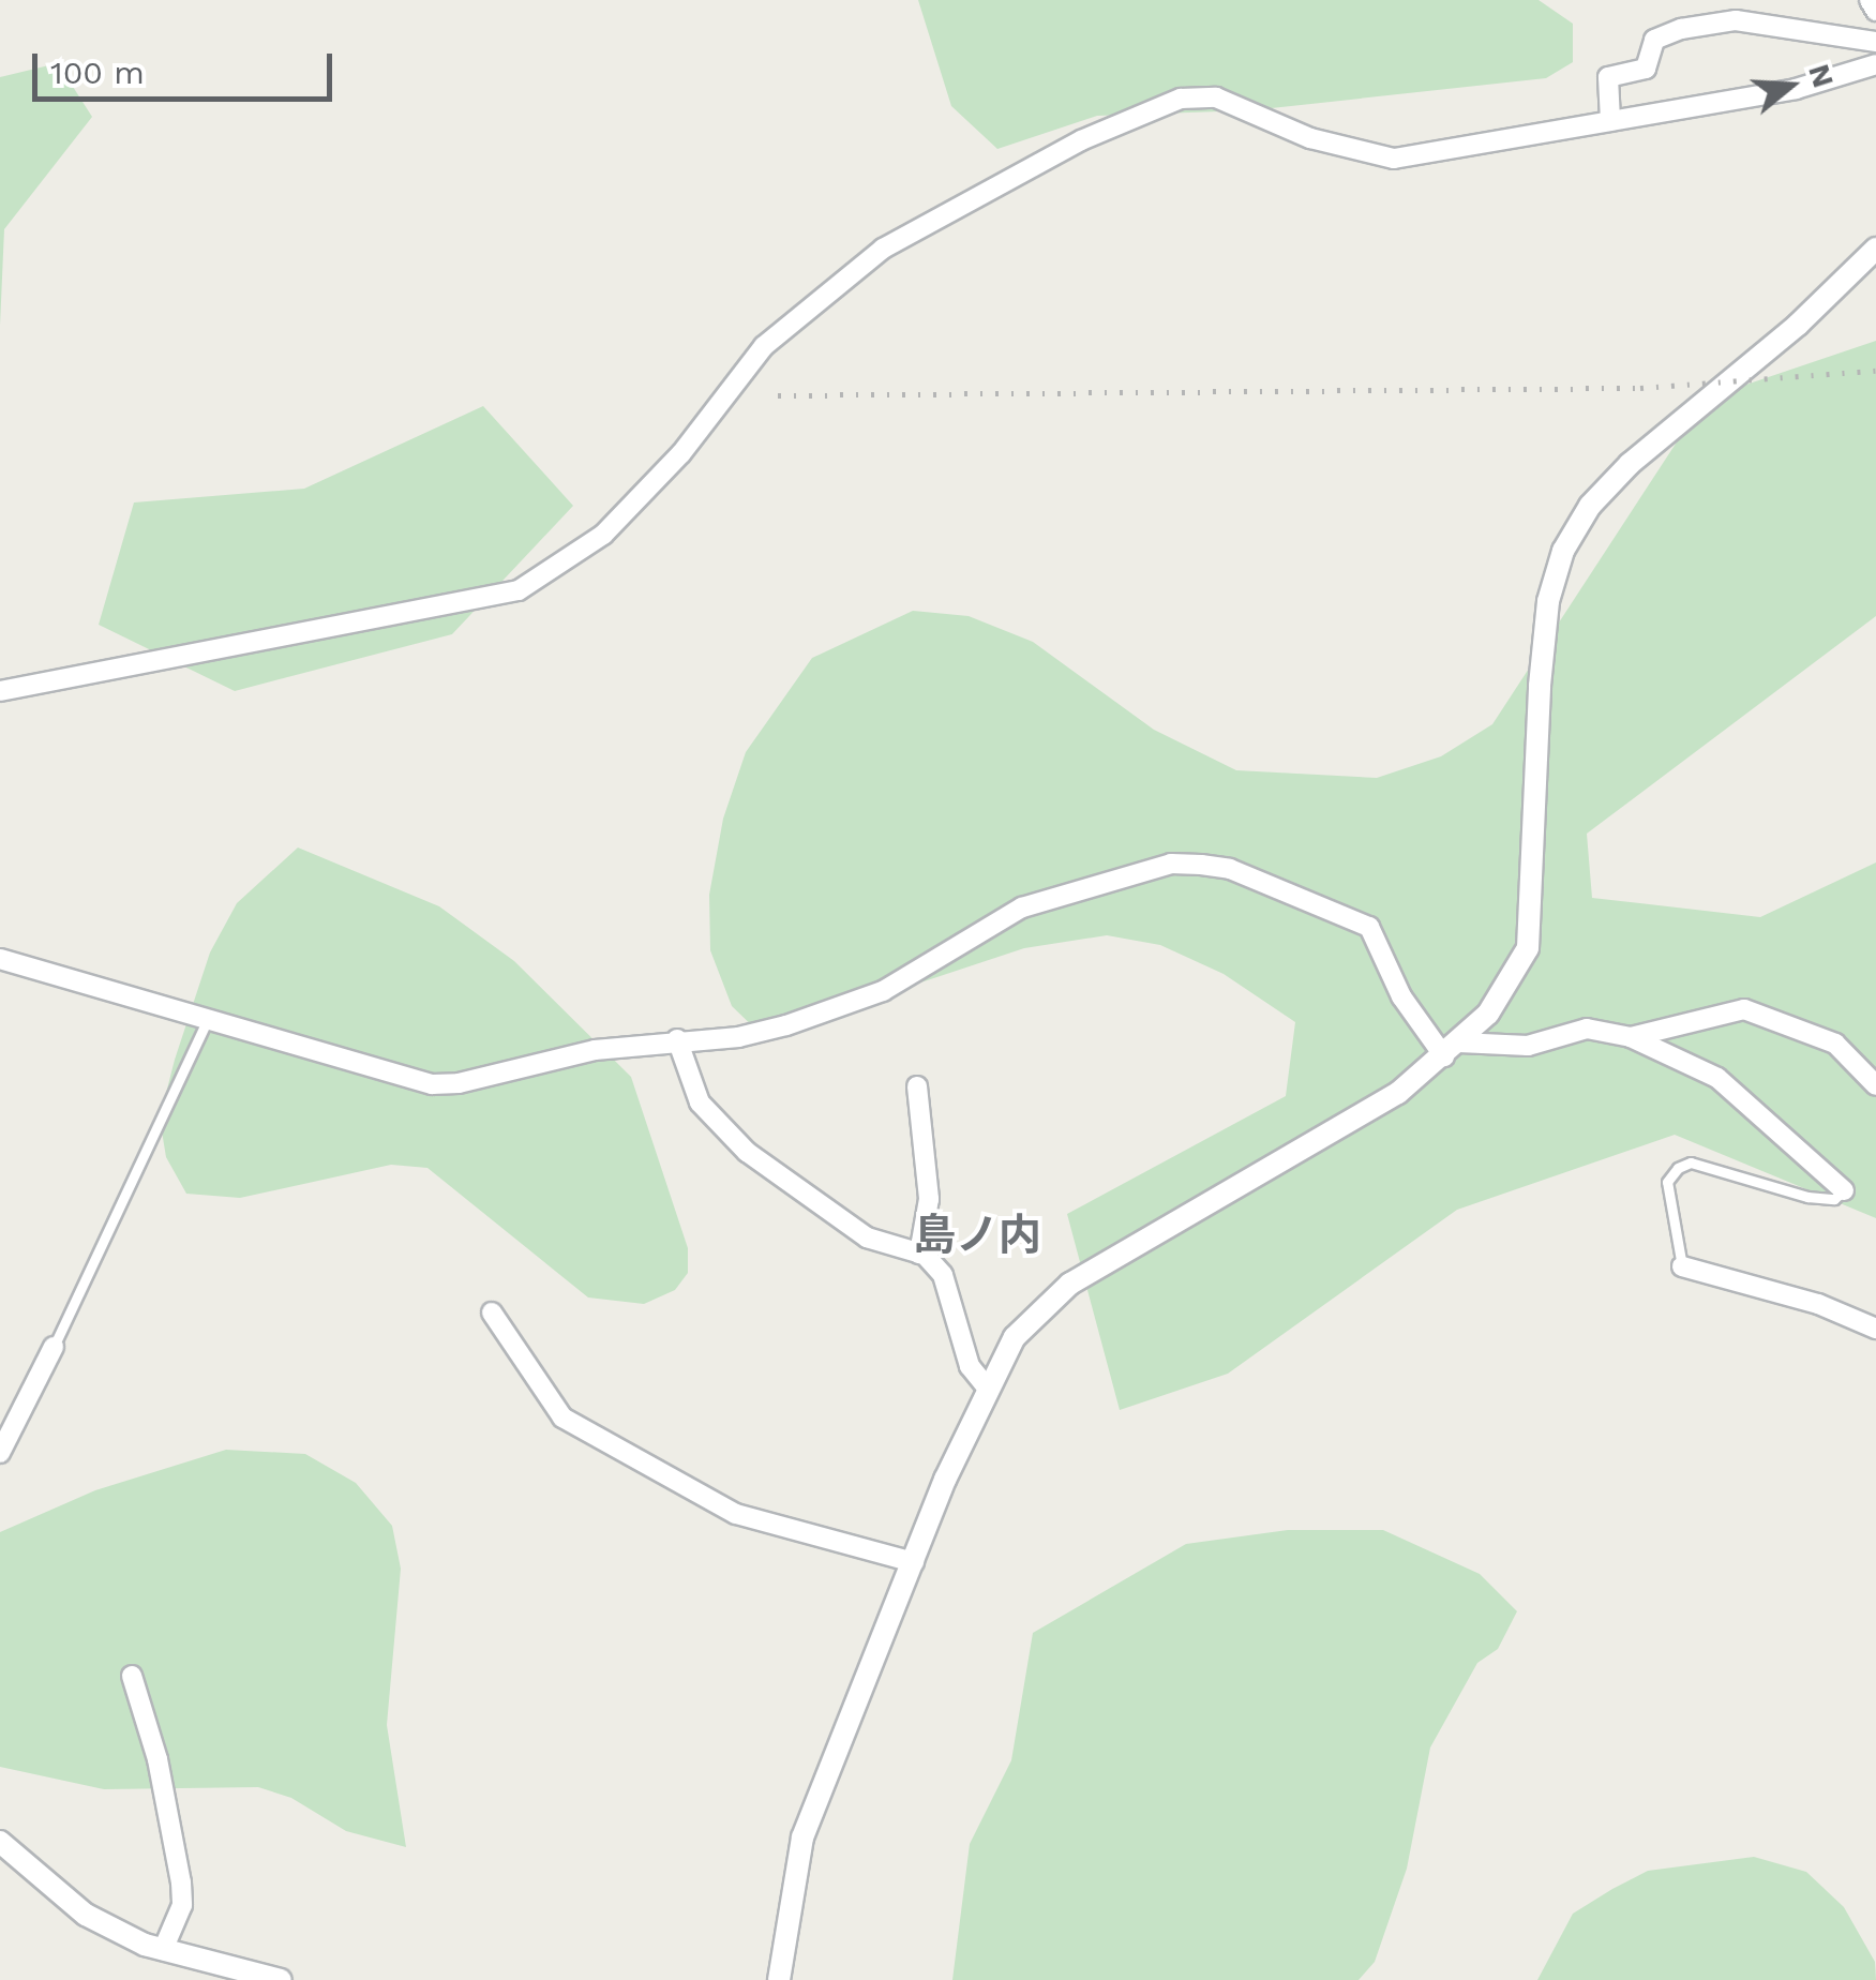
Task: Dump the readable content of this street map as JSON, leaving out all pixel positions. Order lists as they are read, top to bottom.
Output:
{
  "districts": ["島ノ内"],
  "scale_bar": "100 m",
  "north": "right"
}
